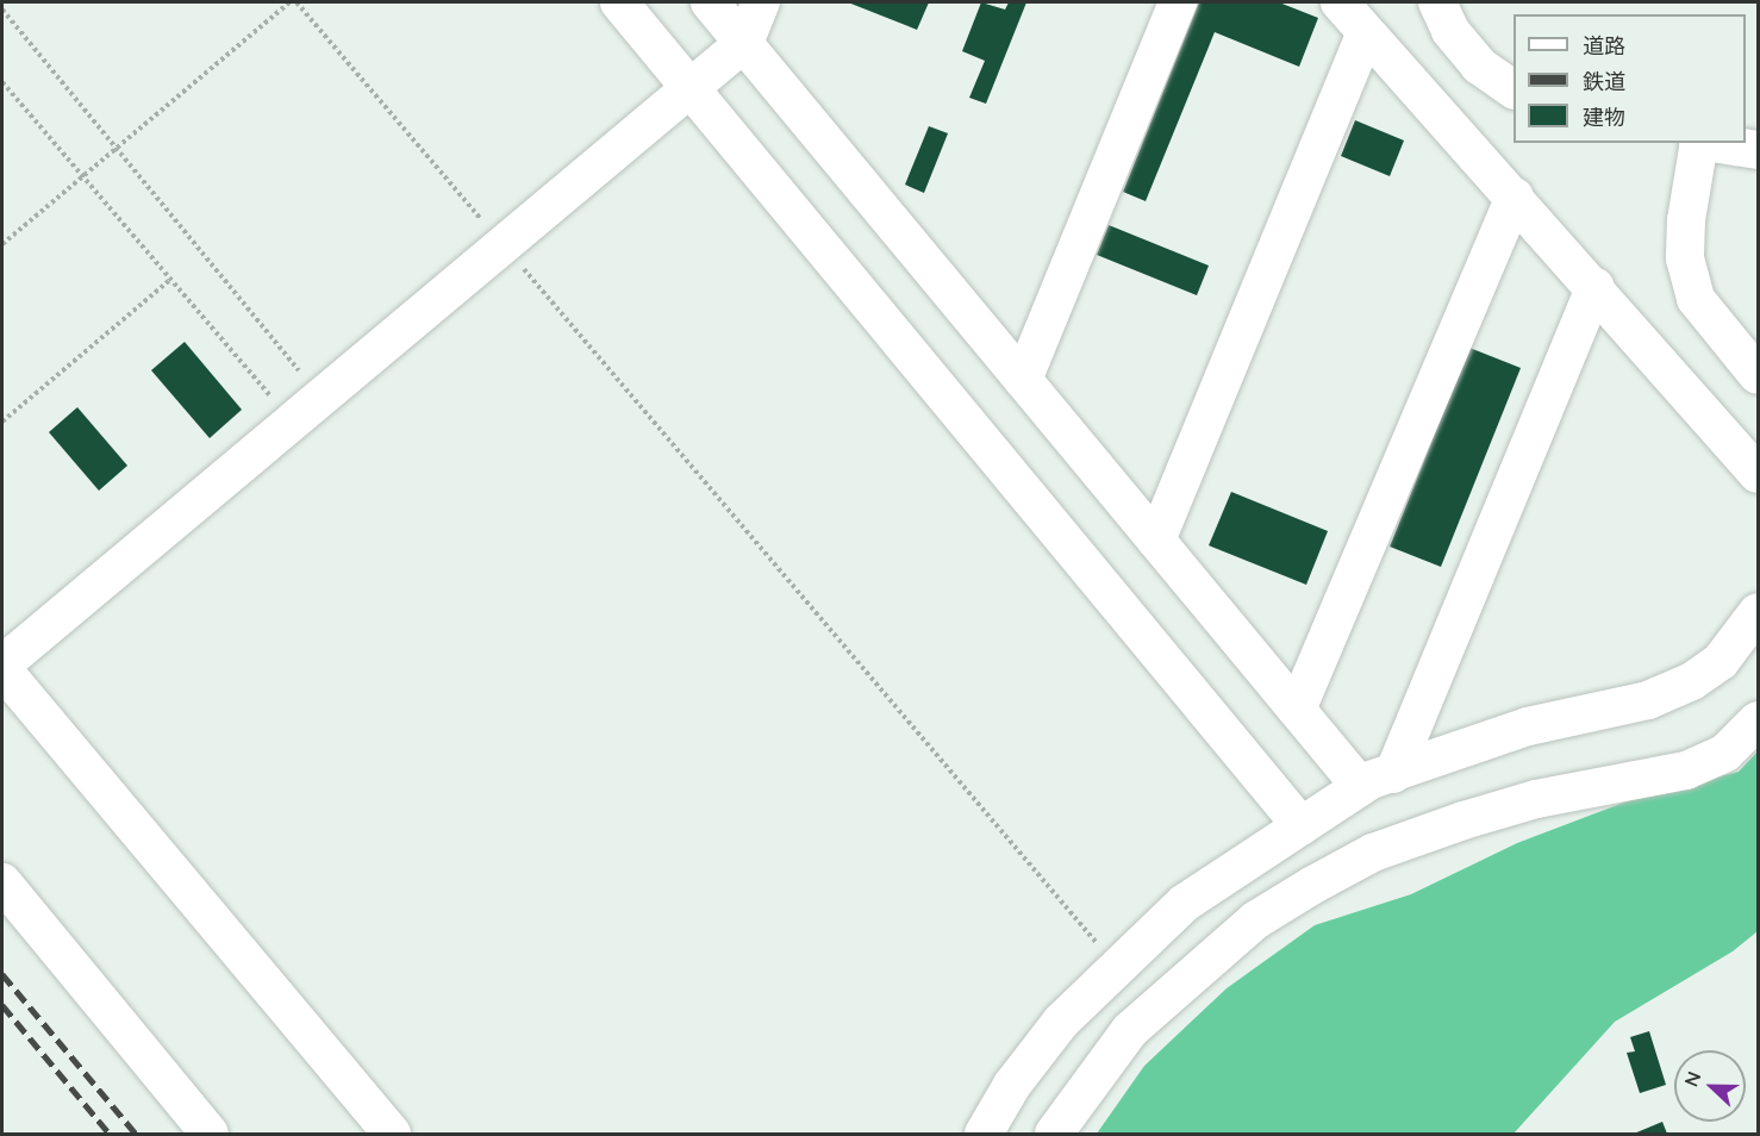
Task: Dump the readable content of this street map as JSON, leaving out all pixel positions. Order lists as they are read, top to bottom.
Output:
{
  "legend": ["道路", "鉄道", "建物"],
  "north": "left"
}
